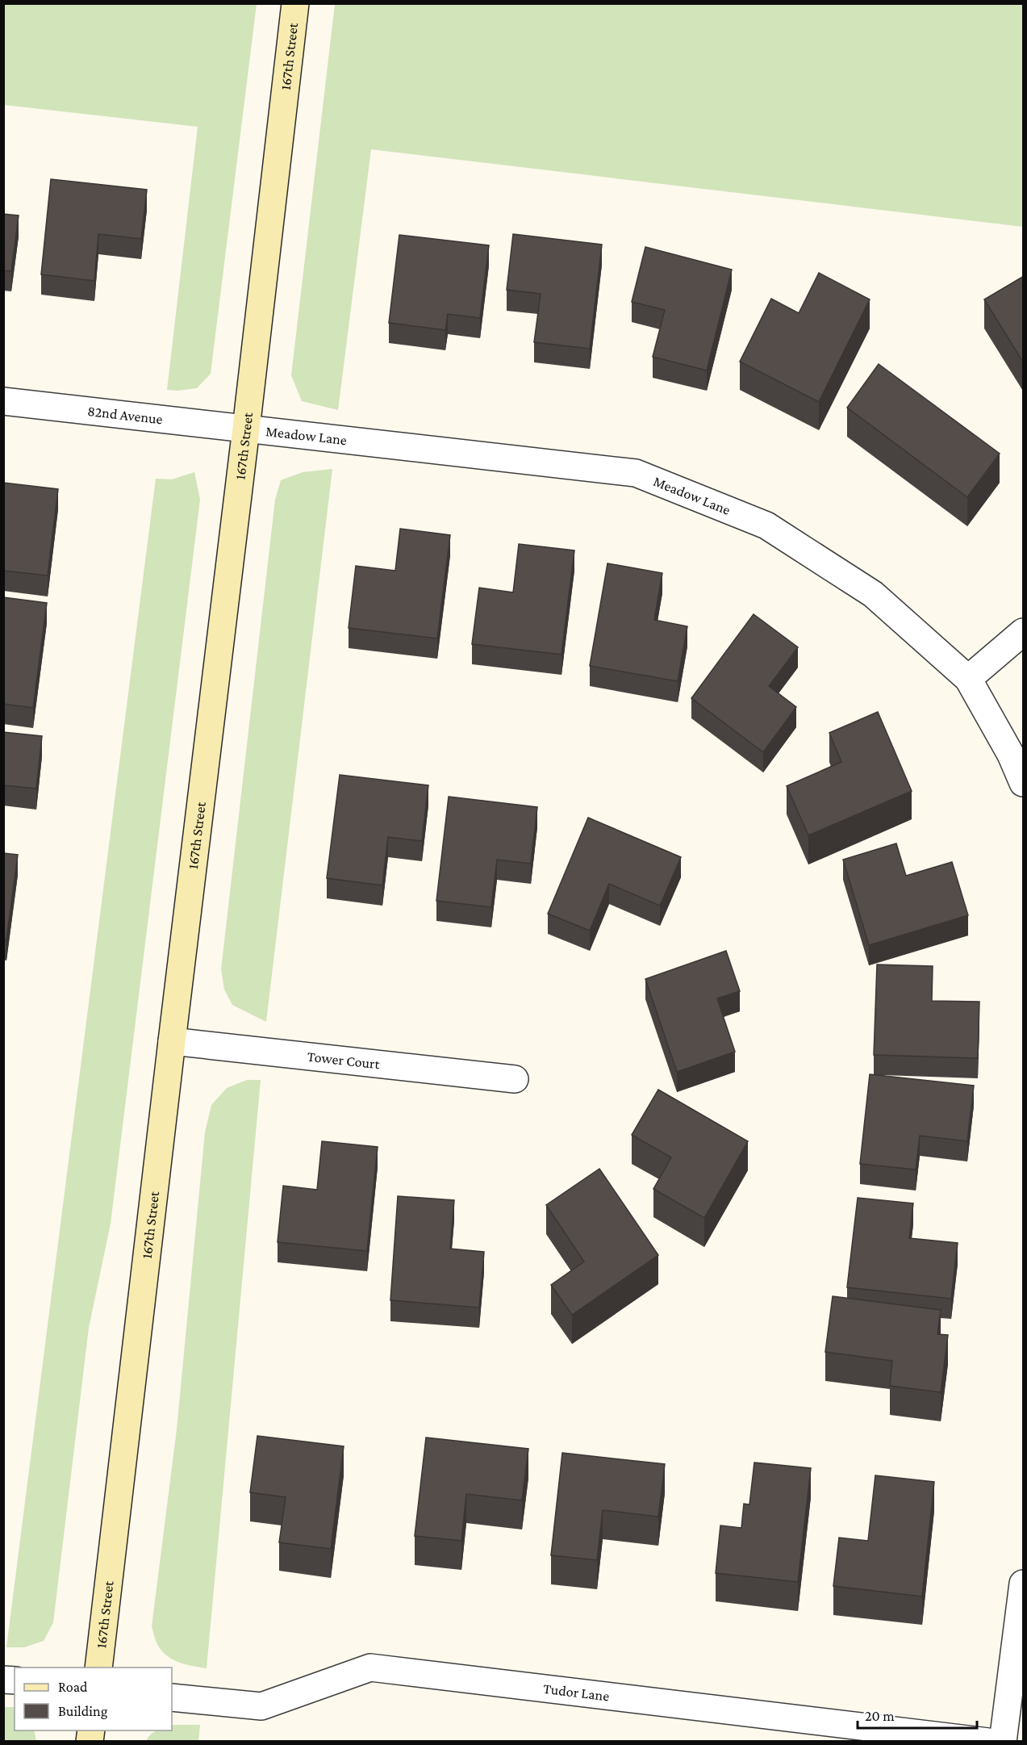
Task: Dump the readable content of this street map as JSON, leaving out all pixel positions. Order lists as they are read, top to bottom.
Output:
{
  "streets": {
    "street": [
      "167th Street",
      "82nd Avenue",
      "Meadow Lane",
      "Tower Court",
      "Tudor Lane"
    ]
  },
  "crossings": [
    ["167th Street", "82nd Avenue"],
    ["167th Street", "Meadow Lane"],
    ["167th Street", "Tower Court"],
    ["82nd Avenue", "Meadow Lane"]
  ],
  "legend": ["Road", "Building"],
  "scale_bar": "20 m"
}
